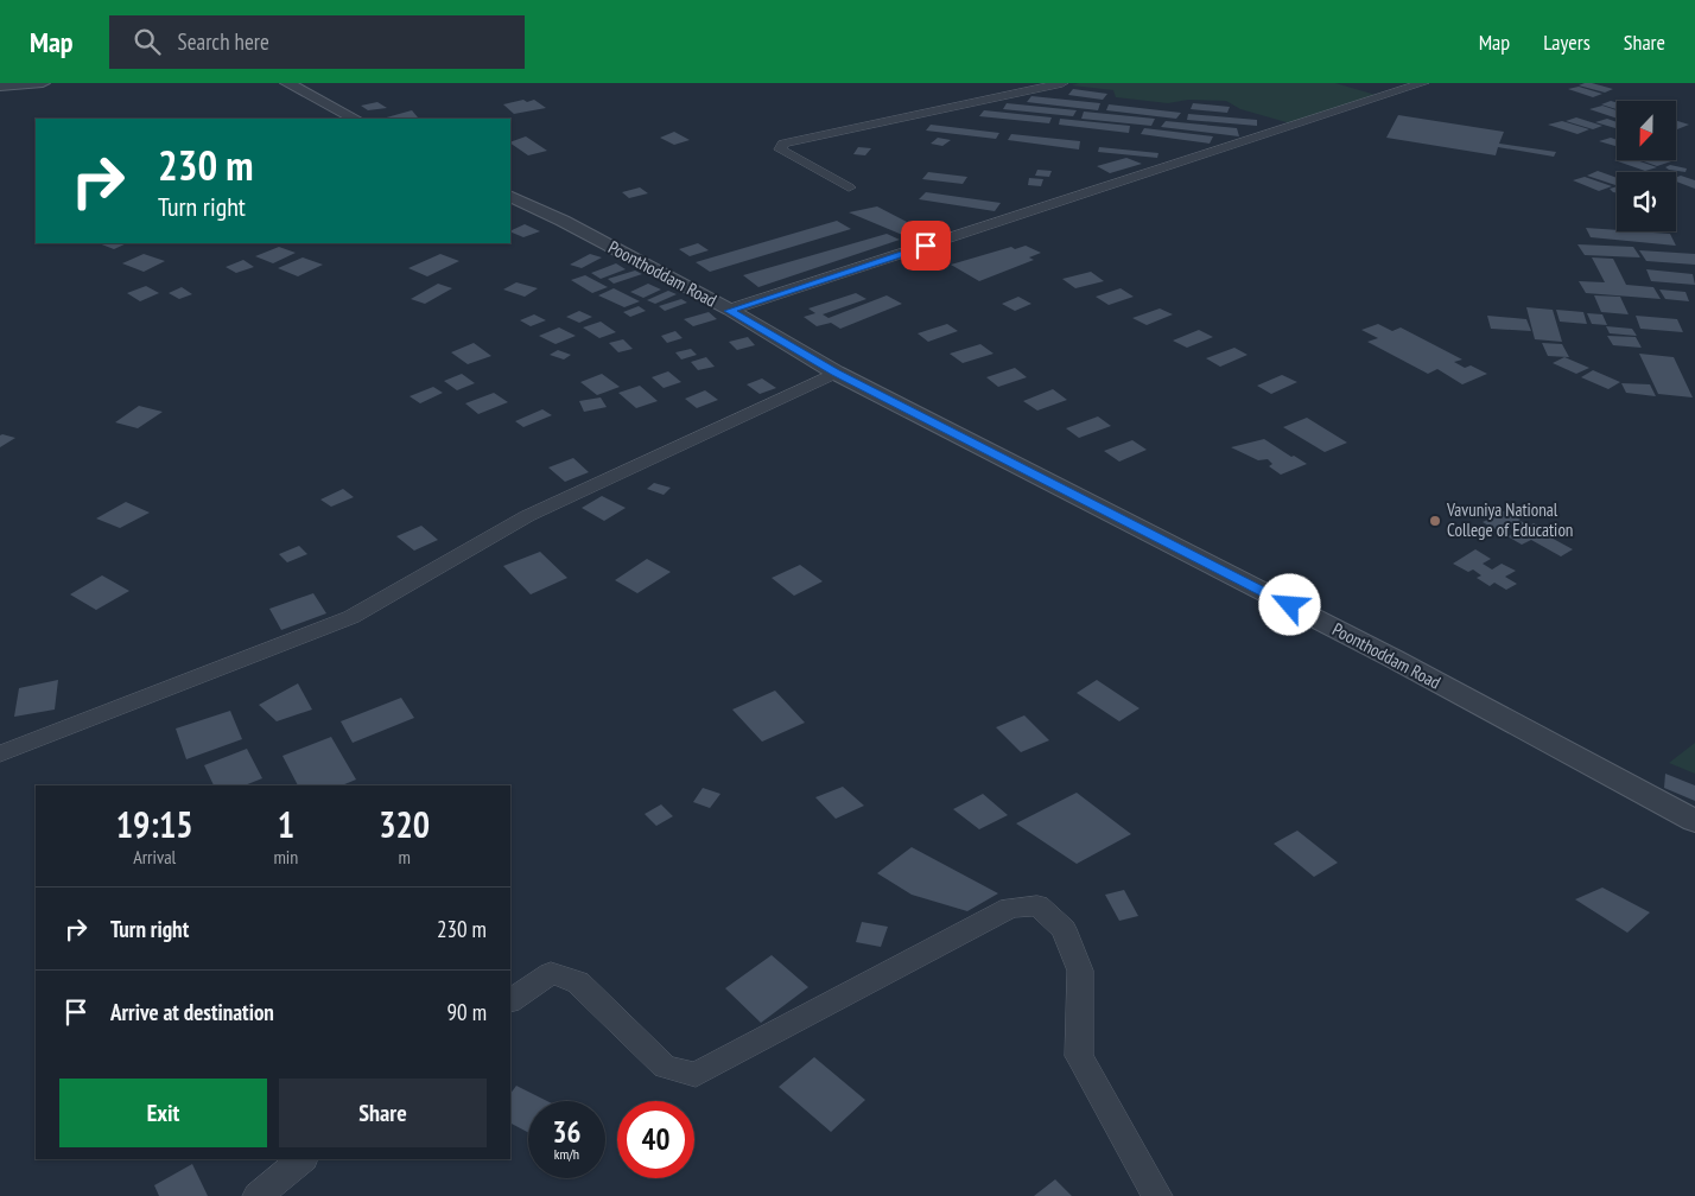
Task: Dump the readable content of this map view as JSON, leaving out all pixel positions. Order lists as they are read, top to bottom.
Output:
{
  "streets": {
    "street": ["Poonthoddam Road"]
  },
  "places": ["Vavuniya National College of Education"],
  "north": "bottom",
  "page": {
    "header": "Map",
    "search": "Search here",
    "nav": ["Map", "Layers", "Share"],
    "turn": ["230 m", "Turn right"],
    "eta": [
      "19:15",
      "Arrival",
      "1",
      "min",
      "320",
      "m"
    ],
    "list": [
      {
        "name": "Turn right",
        "value": "230 m"
      },
      {
        "name": "Arrive at destination",
        "value": "90 m"
      }
    ],
    "buttons": ["Exit", "Share"],
    "speed": "36 km/h",
    "limit": "40"
  }
}
